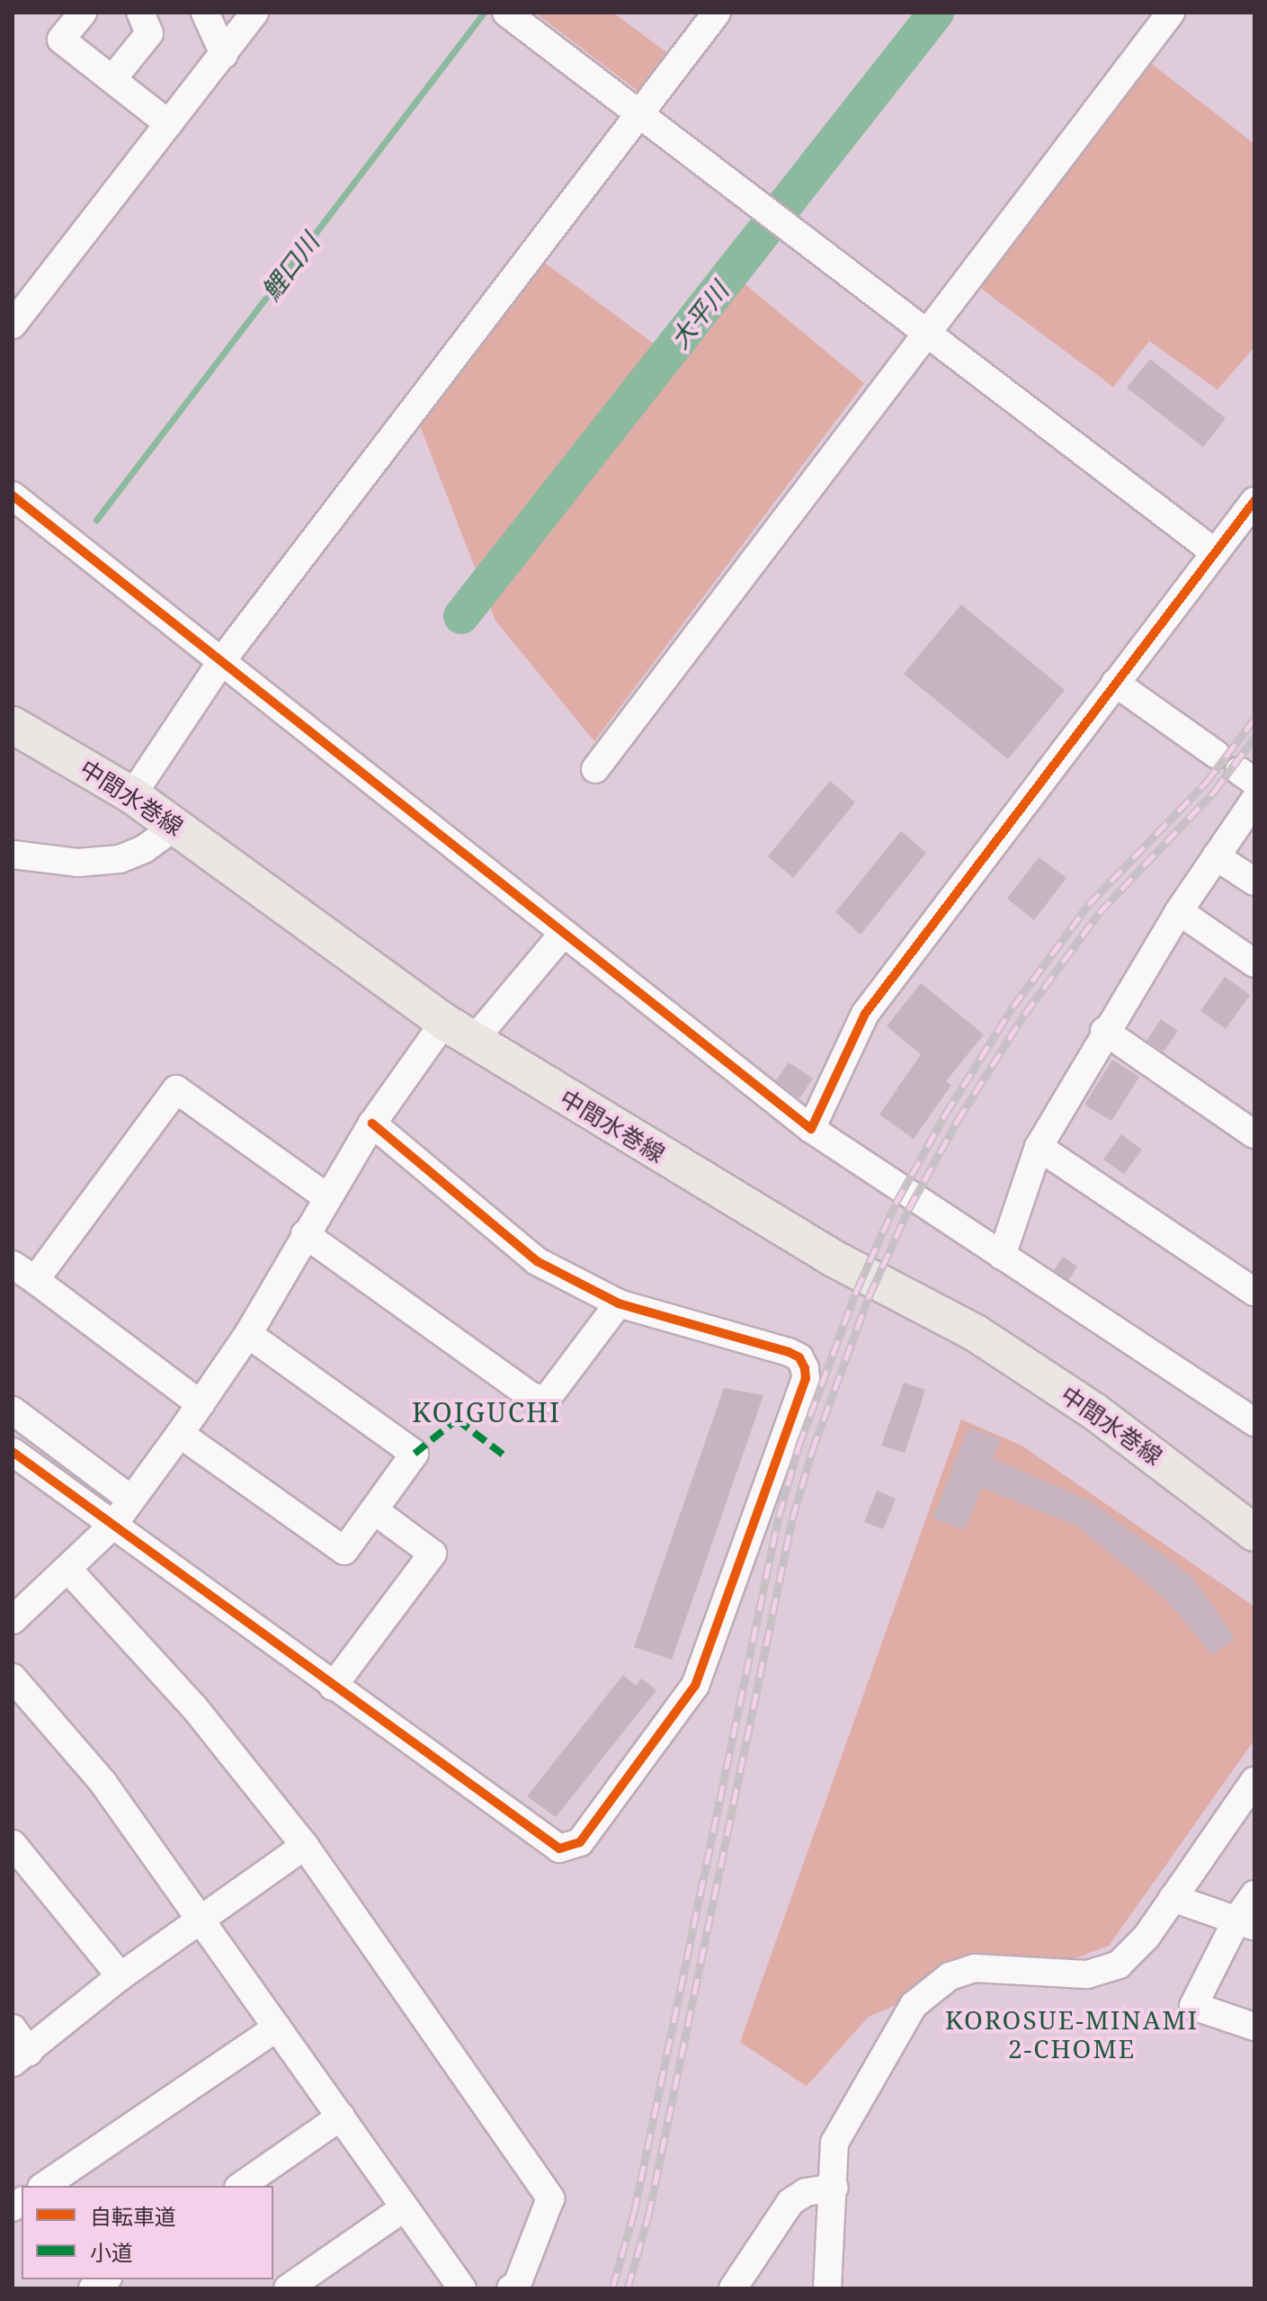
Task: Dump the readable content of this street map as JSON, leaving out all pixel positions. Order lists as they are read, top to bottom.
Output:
{
  "streets": {
    "main road": ["中間水巻線"]
  },
  "districts": ["KOIGUCHI", "KOROSUE-MINAMI 2-CHOME"],
  "water": ["鯉口川", "大平川"],
  "legend": ["自転車道", "小道"]
}
